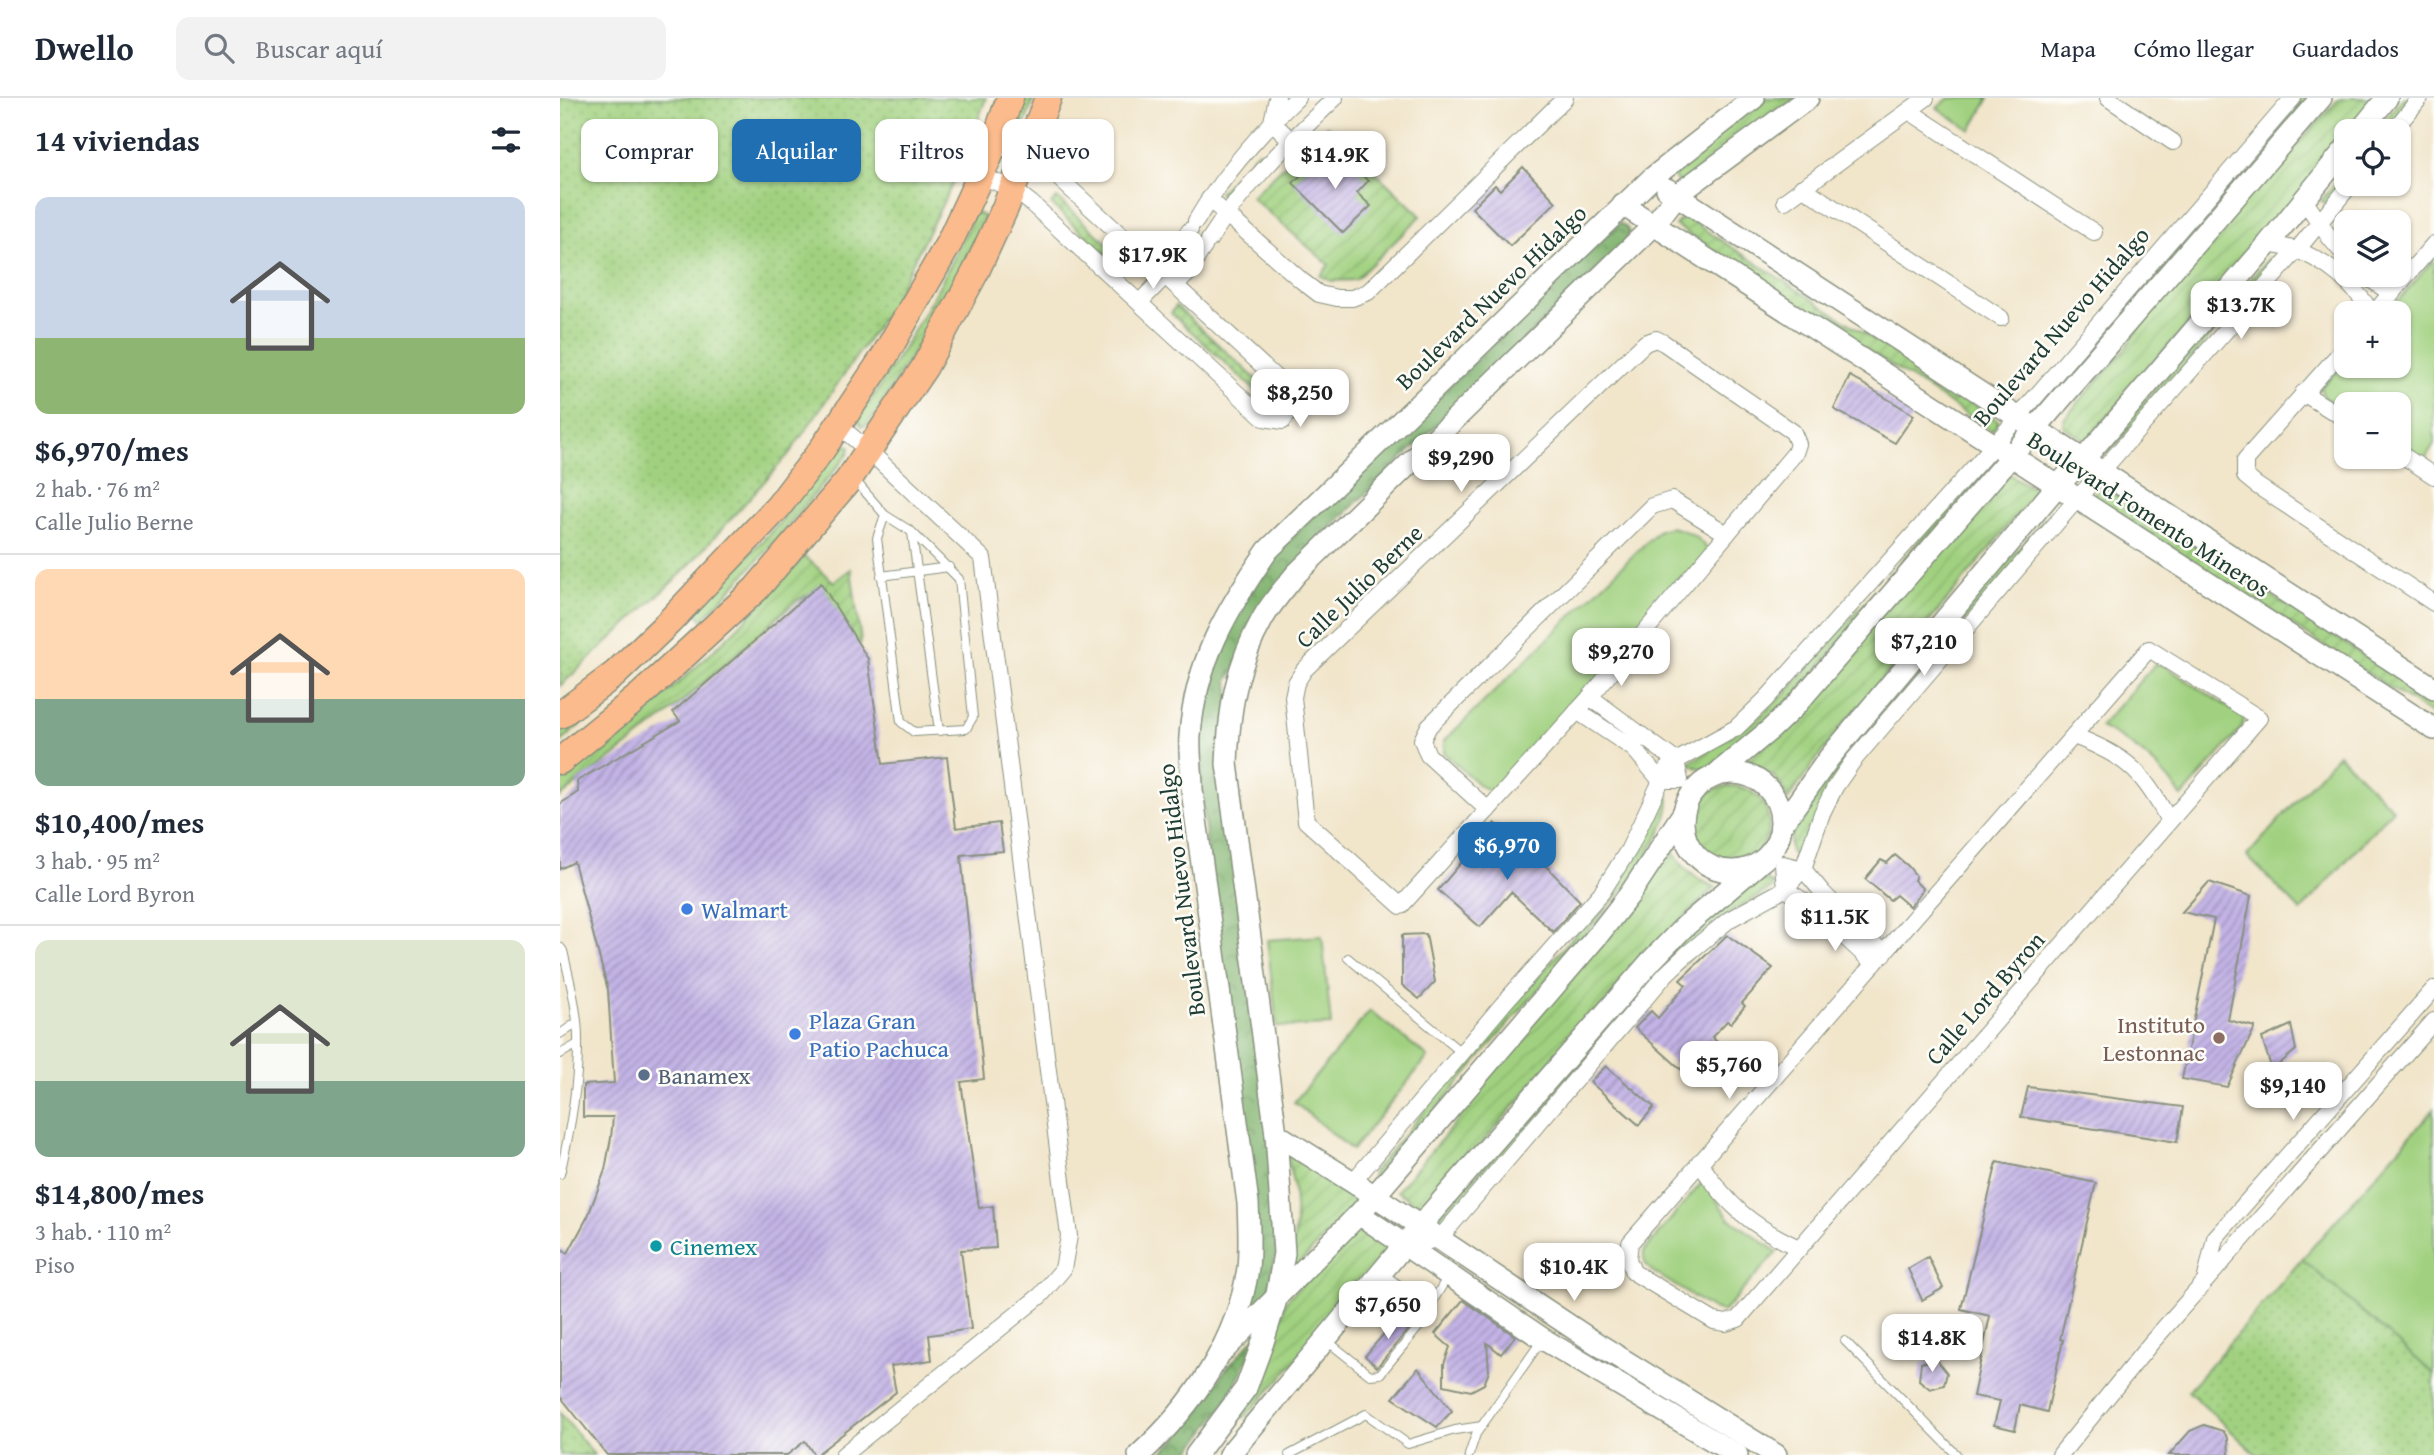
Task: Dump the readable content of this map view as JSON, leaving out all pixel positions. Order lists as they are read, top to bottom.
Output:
{
  "streets": {
    "street": [
      "Boulevard Nuevo Hidalgo",
      "Boulevard Fomento Mineros",
      "Calle Julio Berne",
      "Calle Lord Byron"
    ]
  },
  "crossings": [
    ["Boulevard Nuevo Hidalgo", "Boulevard Fomento Mineros"]
  ],
  "places": [
    "Walmart",
    "Plaza Gran Patio Pachuca",
    "Instituto Lestonnac",
    "Banamex",
    "Cinemex"
  ],
  "page": {
    "header": "Dwello",
    "search": "Buscar aquí",
    "nav": ["Mapa", "Cómo llegar", "Guardados"],
    "heading": "14 viviendas",
    "map_buttons": ["+", "−"],
    "chip": [
      "Comprar",
      "Alquilar",
      "Filtros",
      "Nuevo"
    ],
    "price": [
      "$14.9K",
      "$17.9K",
      "$13.7K",
      "$8,250",
      "$9,290",
      "$7,210",
      "$9,270",
      "$6,970",
      "$11.5K",
      "$5,760",
      "$9,140",
      "$10.4K",
      "$7,650",
      "$14.8K"
    ],
    "list": [
      {
        "name": "$6,970/mes",
        "note": "2 hab. · 76 m² · Calle Julio Berne"
      },
      {
        "name": "$10,400/mes",
        "note": "3 hab. · 95 m² · Calle Lord Byron"
      },
      {
        "name": "$14,800/mes",
        "note": "3 hab. · 110 m² · Piso"
      }
    ]
  }
}
